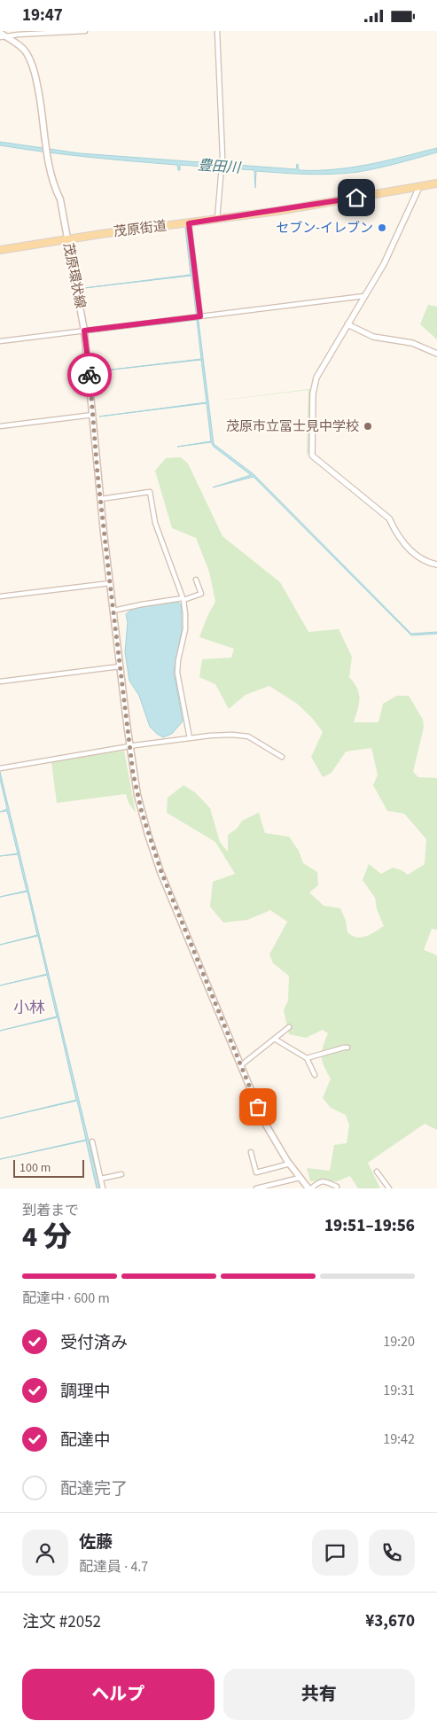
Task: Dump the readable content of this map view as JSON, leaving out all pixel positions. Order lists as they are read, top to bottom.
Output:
{
  "streets": {
    "main road": ["茂原街道", "茂原環状線"]
  },
  "crossings": [
    ["茂原街道", "茂原環状線"]
  ],
  "districts": ["小林"],
  "water": ["豊田川"],
  "places": ["セブン-イレブン", "茂原市立冨士見中学校"],
  "scale_bar": "100 m",
  "page": {
    "status": "19:47",
    "scale": "100 m",
    "heading": ["4 分", "到着まで", "19:51–19:56"],
    "panel": [
      "佐藤",
      "配達員 · 4.7",
      "注文 #2052",
      "¥3,670"
    ],
    "bar": "配達中 · 600 m",
    "list": [
      ["受付済み", "19:20"],
      ["調理中", "19:31"],
      ["配達中", "19:42"],
      "配達完了"
    ],
    "buttons": ["ヘルプ", "共有"]
  }
}
